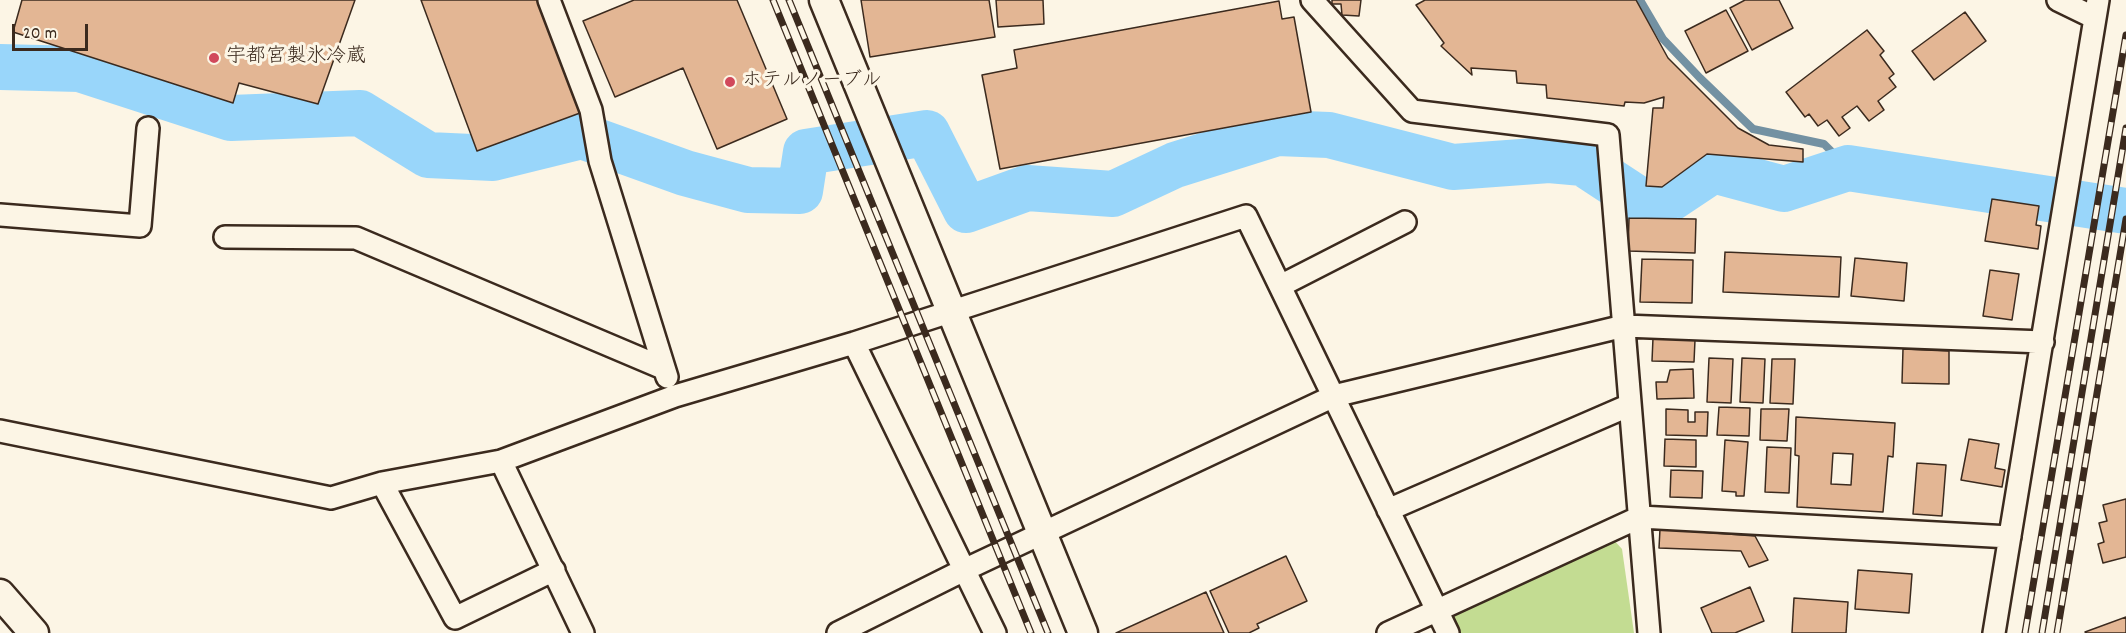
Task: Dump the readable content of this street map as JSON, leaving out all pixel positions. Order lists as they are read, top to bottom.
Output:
{
  "places": ["宇都宮製氷冷蔵", "ホテルノーブル"],
  "scale_bar": "20 m"
}
